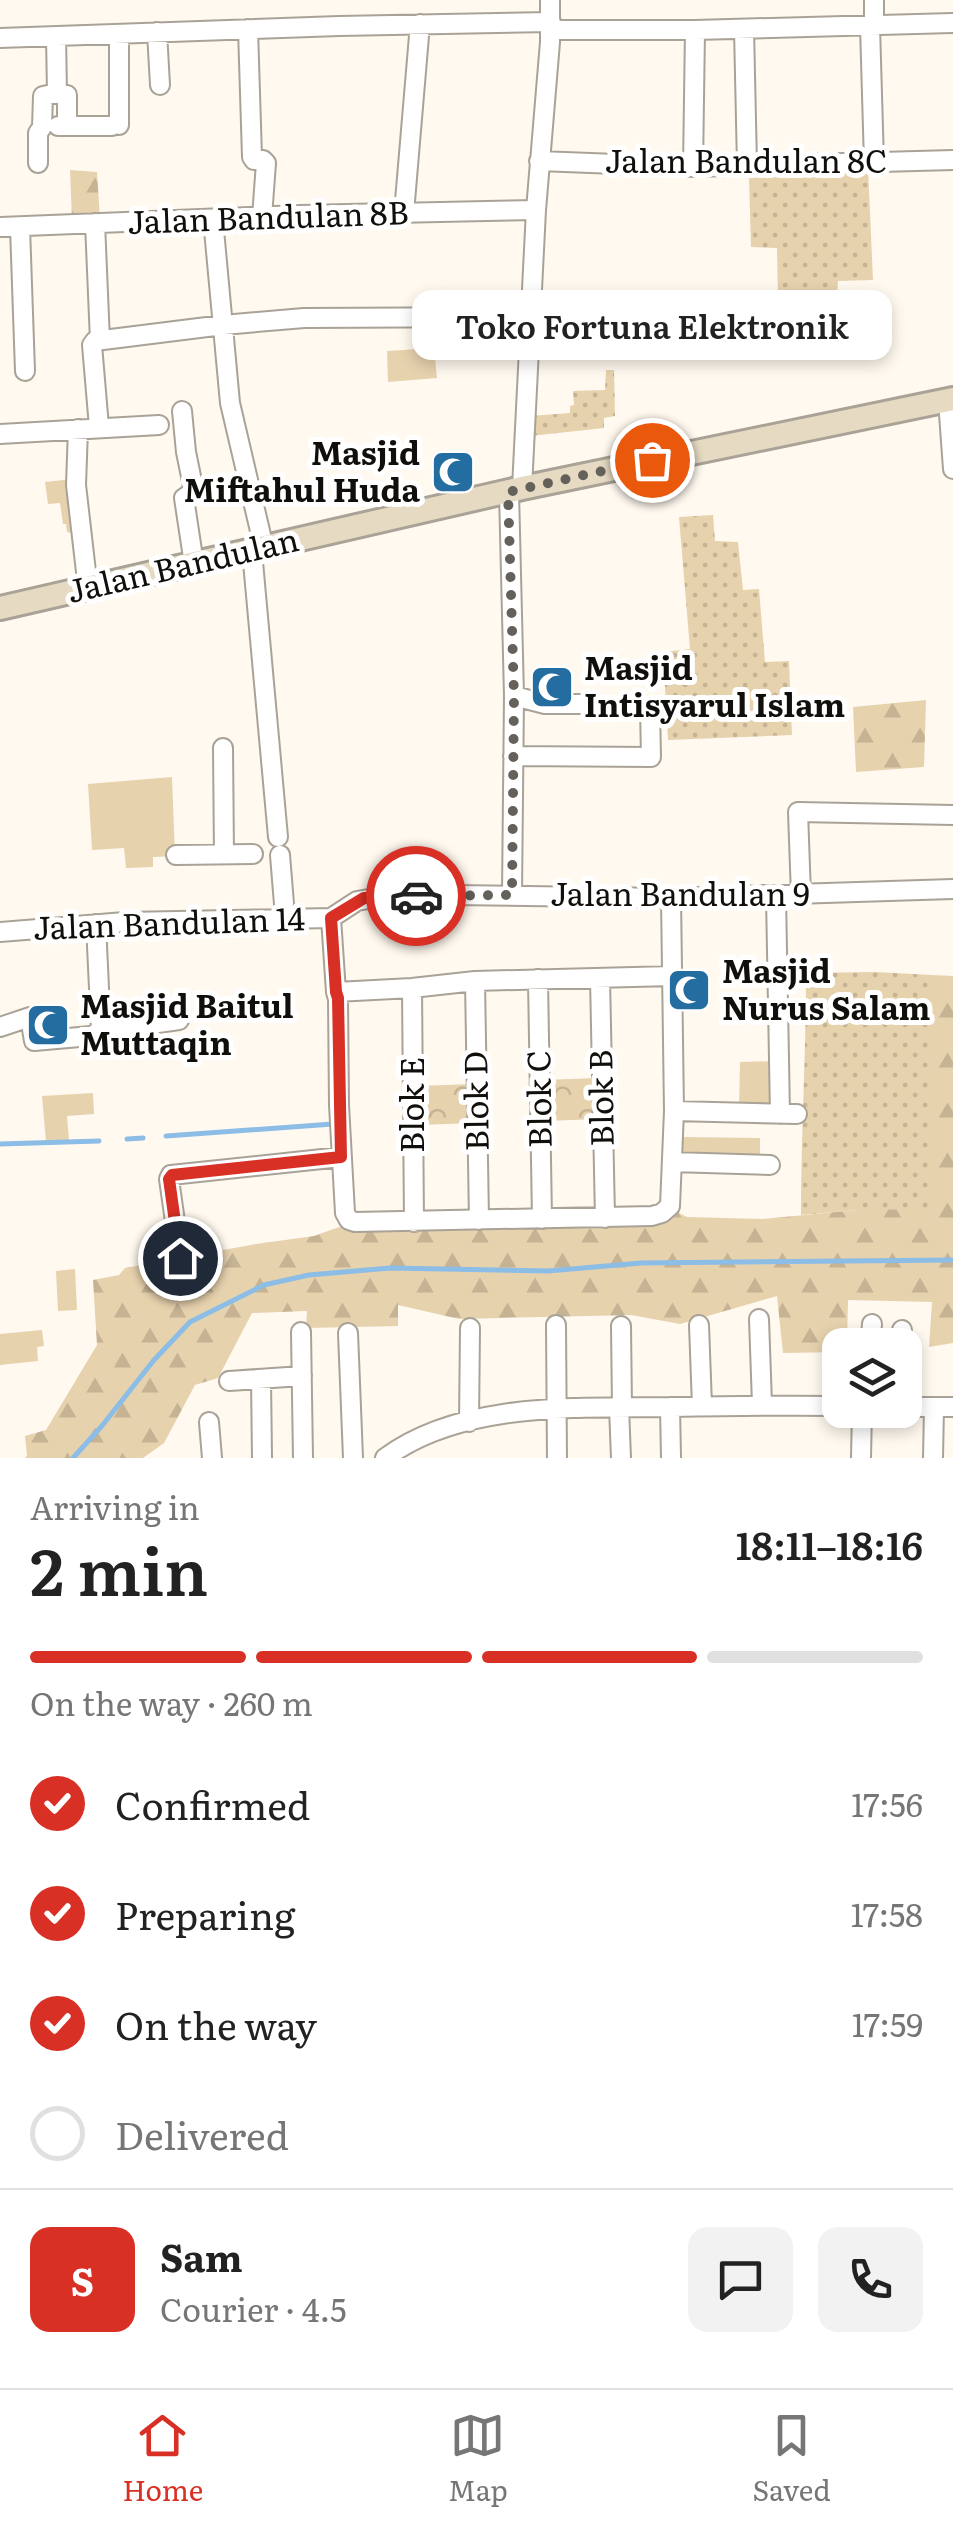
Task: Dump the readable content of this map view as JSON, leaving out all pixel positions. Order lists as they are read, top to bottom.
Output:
{
  "streets": {
    "main road": ["Jalan Bandulan"],
    "street": [
      "Jalan Bandulan 8C",
      "Jalan Bandulan 8B",
      "Jalan Bandulan 9",
      "Jalan Bandulan 14",
      "Blok B",
      "Blok C",
      "Blok D",
      "Blok E"
    ]
  },
  "crossings": [
    ["Jalan Bandulan 8C", "Jalan Bandulan 9"],
    ["Jalan Bandulan 8B", "Jalan Bandulan 9"],
    ["Jalan Bandulan", "Jalan Bandulan 9"],
    ["Jalan Bandulan 9", "Jalan Bandulan 14"]
  ],
  "places": {
    "other": ["Toko Fortuna Elektronik"],
    "mosque": [
      "Masjid Miftahul Huda",
      "Masjid Intisyarul Islam",
      "Masjid Nurus Salam",
      "Masjid Baitul Muttaqin"
    ]
  },
  "page": {
    "bubble": "Toko Fortuna Elektronik",
    "heading": ["2 min", "Arriving in", "18:11–18:16"],
    "panel": ["Sam", "Courier · 4.5"],
    "bar": "On the way · 260 m",
    "list": [
      ["Confirmed", "17:56"],
      ["Preparing", "17:58"],
      ["On the way", "17:59"],
      "Delivered"
    ],
    "round": "S",
    "tabs": ["Home", "Map", "Saved"]
  }
}
